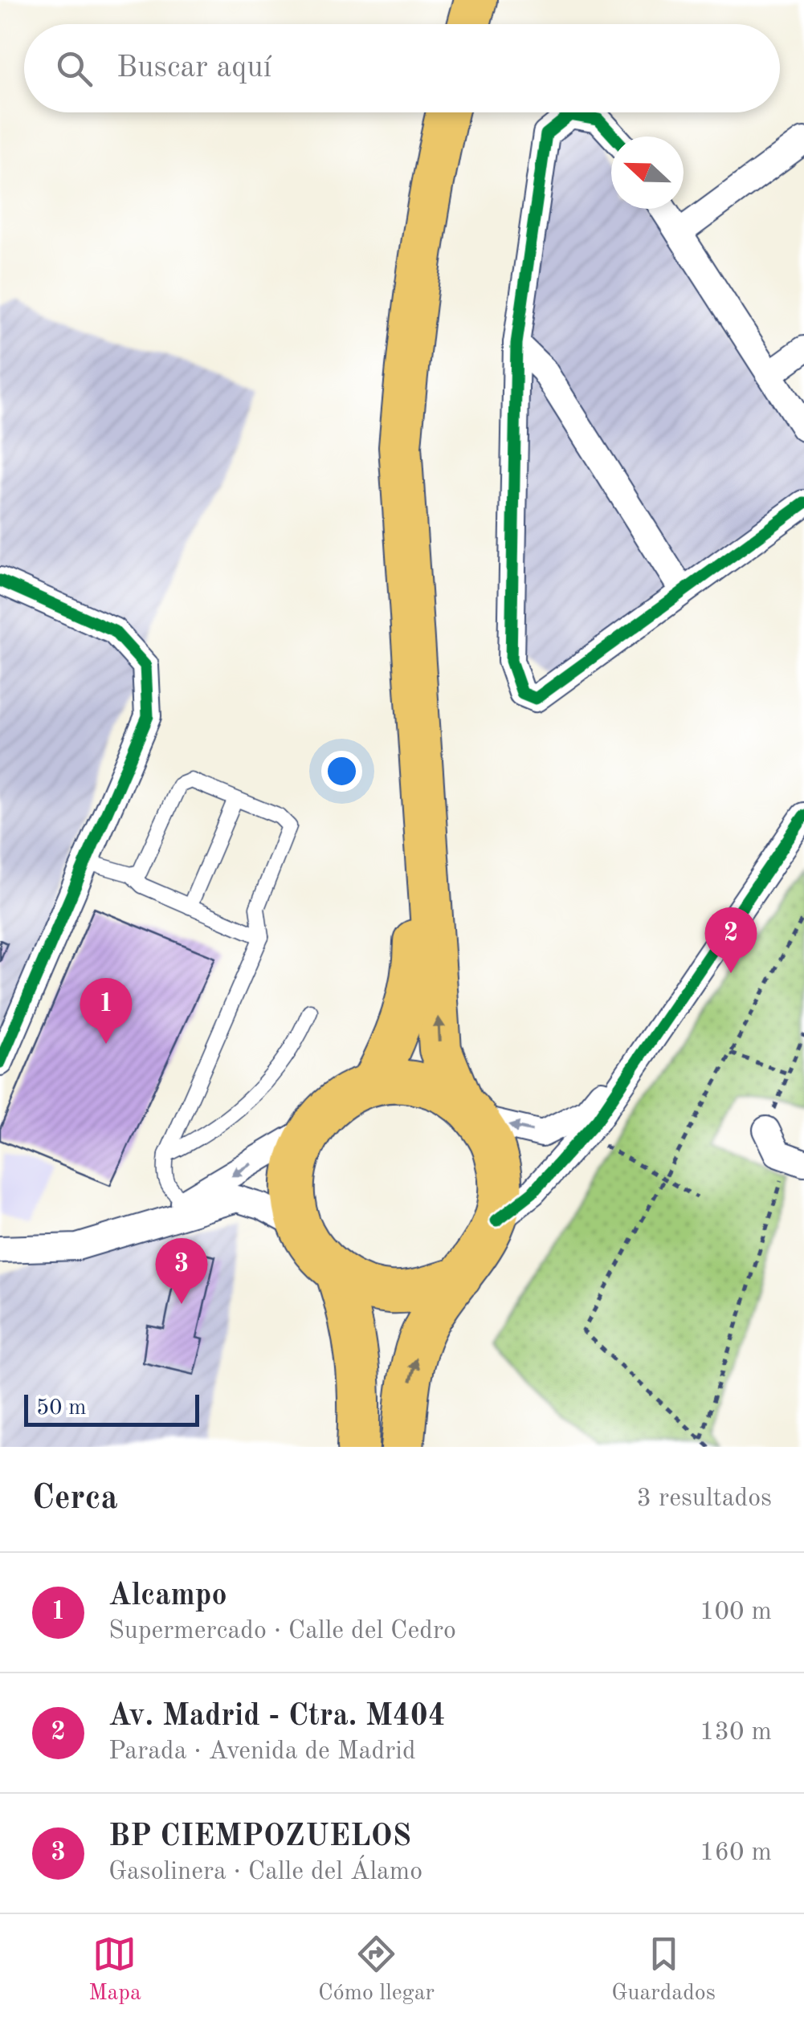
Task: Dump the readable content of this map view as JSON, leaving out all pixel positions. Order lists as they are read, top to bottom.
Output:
{
  "scale_bar": "50 m",
  "north": "left",
  "page": {
    "search": "Buscar aquí",
    "pins": ["2", "1", "3"],
    "scale": "50 m",
    "heading": ["Cerca", "3 resultados"],
    "list": [
      {
        "mark": "1",
        "name": "Alcampo",
        "note": "Supermercado · Calle del Cedro",
        "value": "100 m"
      },
      {
        "mark": "2",
        "name": "Av. Madrid - Ctra. M404",
        "note": "Parada · Avenida de Madrid",
        "value": "130 m"
      },
      {
        "mark": "3",
        "name": "BP CIEMPOZUELOS",
        "note": "Gasolinera · Calle del Álamo",
        "value": "160 m"
      }
    ],
    "nav": ["Mapa", "Cómo llegar", "Guardados"]
  }
}
